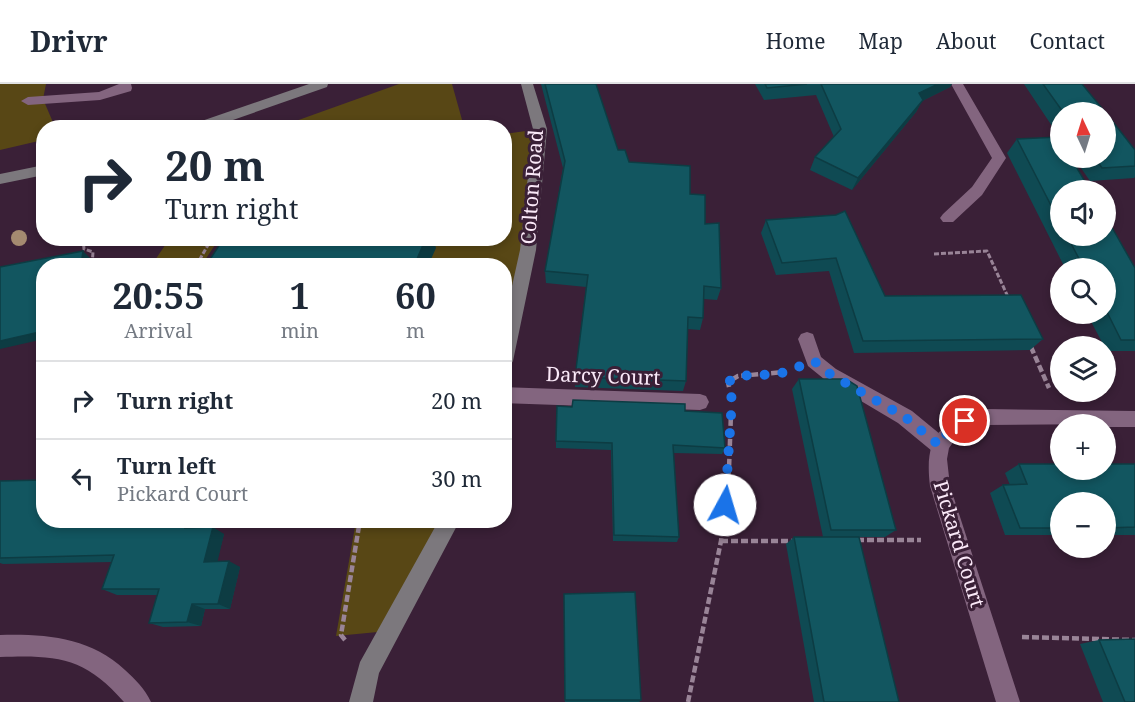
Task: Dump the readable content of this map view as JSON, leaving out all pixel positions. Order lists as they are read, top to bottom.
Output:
{
  "streets": {
    "street": ["Colton Road", "Darcy Court", "Pickard Court"]
  },
  "north": "top",
  "page": {
    "header": "Drivr",
    "nav": [
      "Home",
      "Map",
      "About",
      "Contact"
    ],
    "map_buttons": ["+", "−"],
    "turn": ["20 m", "Turn right"],
    "eta": [
      "20:55",
      "Arrival",
      "1",
      "min",
      "60",
      "m"
    ],
    "list": [
      {
        "name": "Turn right",
        "value": "20 m"
      },
      {
        "name": "Turn left",
        "note": "Pickard Court",
        "value": "30 m"
      }
    ]
  }
}
